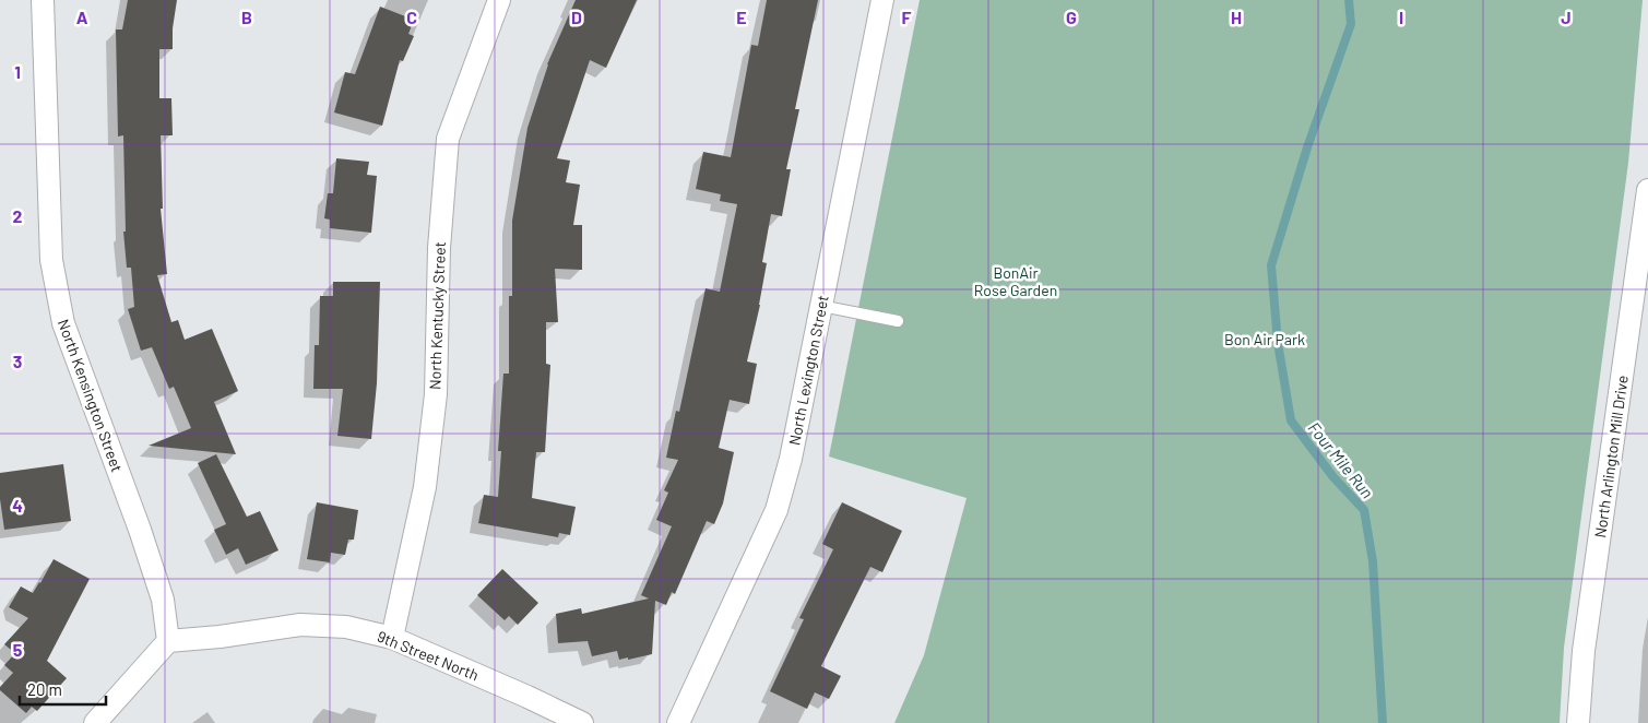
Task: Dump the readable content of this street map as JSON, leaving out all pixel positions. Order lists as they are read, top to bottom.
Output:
{
  "streets": {
    "street": [
      "North Kentucky Street",
      "North Lexington Street",
      "North Kensington Street",
      "North Arlington Mill Drive",
      "9th Street North"
    ]
  },
  "crossings": [
    ["North Kentucky Street", "9th Street North"],
    ["North Kensington Street", "9th Street North"]
  ],
  "water": ["Four Mile Run"],
  "parks": ["BonAir Rose Garden", "Bon Air Park"],
  "scale_bar": "20 m",
  "grid": {
    "columns": [
      "A",
      "B",
      "C",
      "D",
      "E",
      "F",
      "G",
      "H",
      "I",
      "J"
    ],
    "rows": [
      "1",
      "2",
      "3",
      "4",
      "5"
    ]
  }
}
